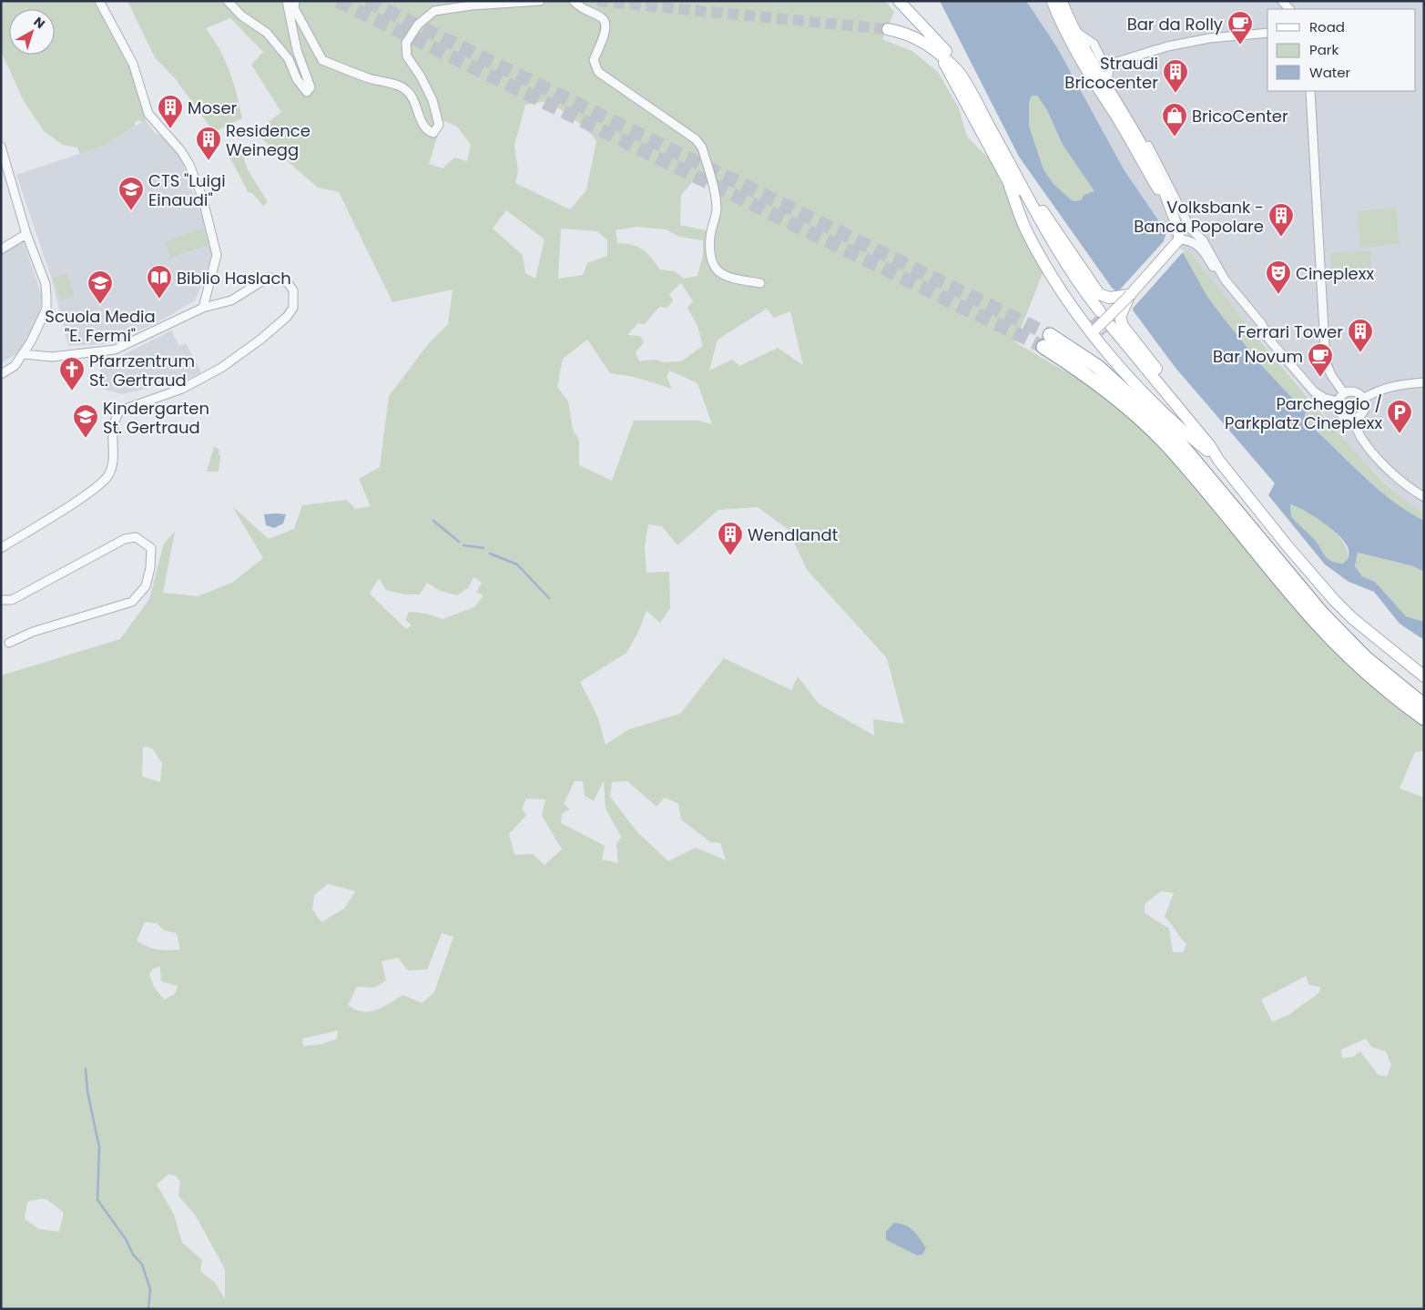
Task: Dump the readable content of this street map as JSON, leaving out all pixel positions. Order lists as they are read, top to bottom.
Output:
{
  "places": {
    "cafe": ["Bar da Rolly", "Bar Novum"],
    "building": [
      "Straudi Bricocenter",
      "Moser",
      "Residence Weinegg",
      "Volksbank - Banca Popolare",
      "Ferrari Tower",
      "Wendlandt"
    ],
    "shop": ["BricoCenter"],
    "school or university": ["CTS \"Luigi Einaudi\"", "Scuola Media \"E. Fermi\"", "Kindergarten St. Gertraud"],
    "theatre": ["Cineplexx"],
    "library": ["Biblio Haslach"],
    "church": ["Pfarrzentrum St. Gertraud"],
    "parking": ["Parcheggio / Parkplatz Cineplexx"]
  },
  "legend": ["Road", "Park", "Water"],
  "north": "top right"
}
